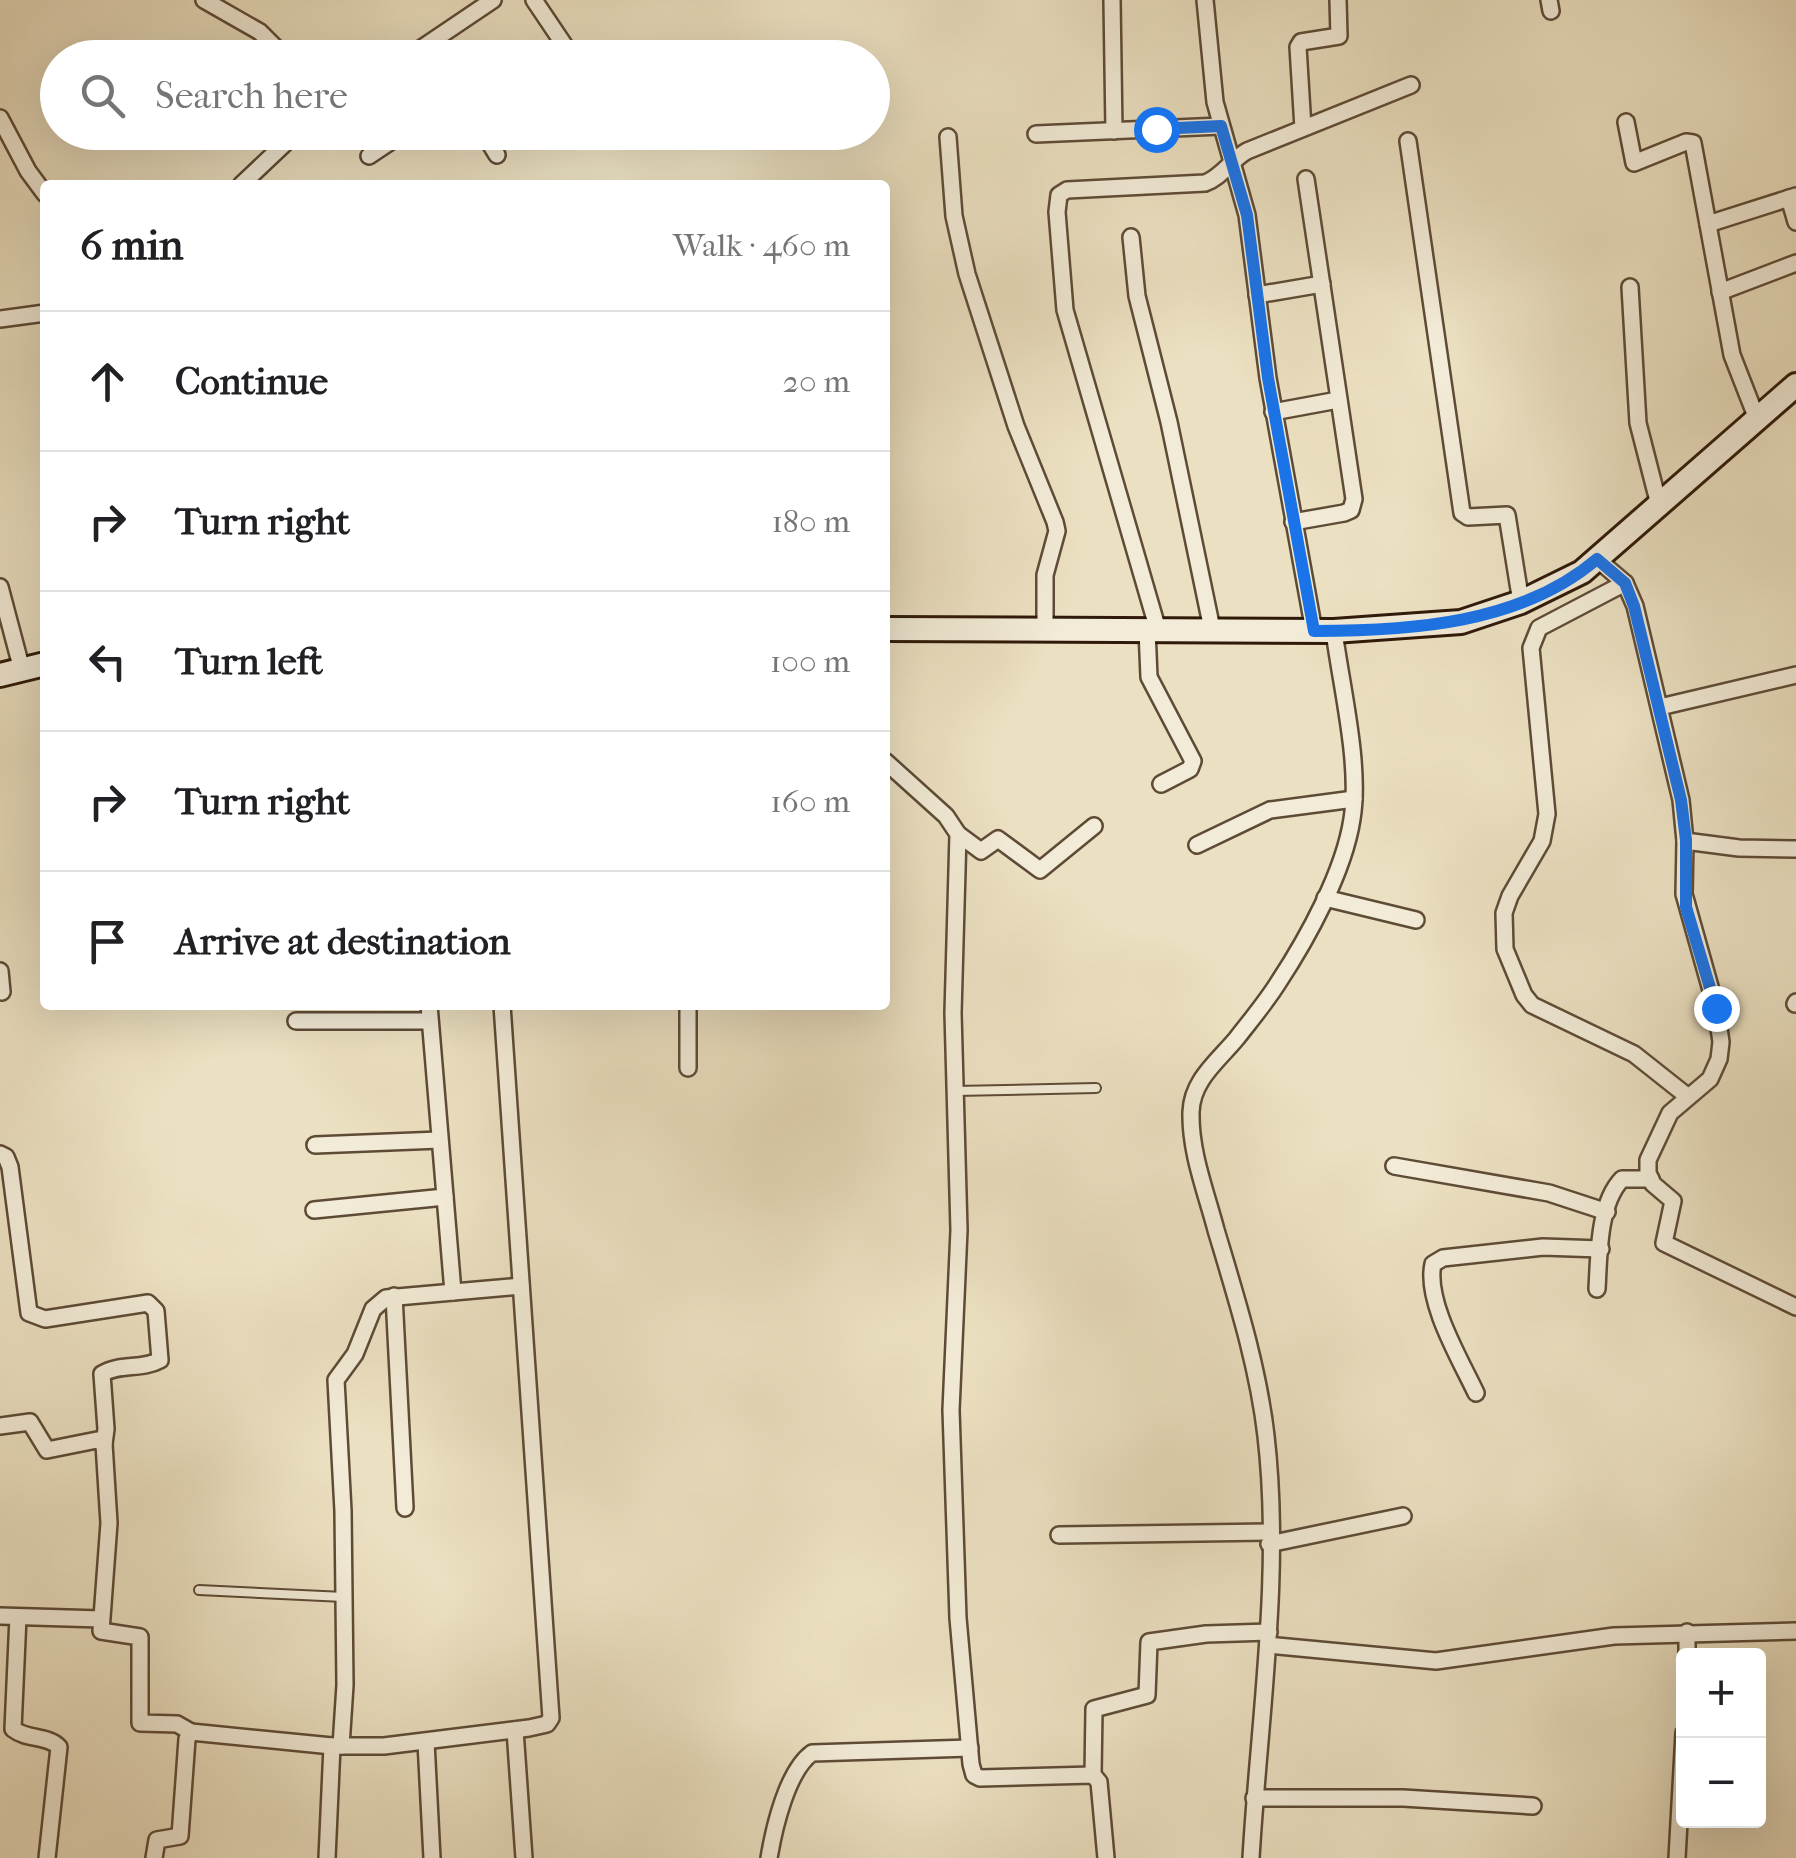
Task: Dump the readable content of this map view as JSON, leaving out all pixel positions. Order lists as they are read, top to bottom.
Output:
{
  "page": {
    "search": "Search here",
    "heading": ["6 min", "Walk · 460 m"],
    "list": [
      ["Continue", "20 m"],
      ["Turn right", "180 m"],
      ["Turn left", "100 m"],
      ["Turn right", "160 m"],
      "Arrive at destination"
    ],
    "map_buttons": ["+", "−"]
  }
}
